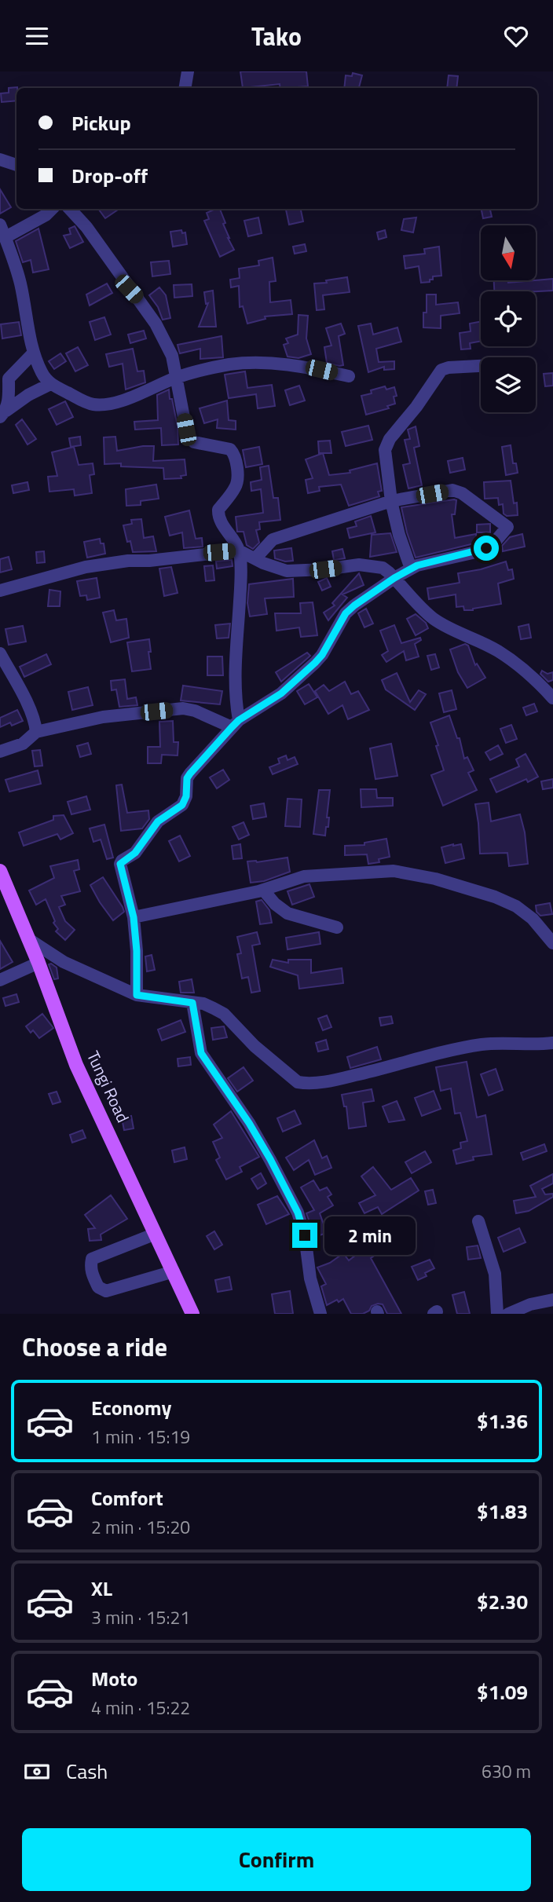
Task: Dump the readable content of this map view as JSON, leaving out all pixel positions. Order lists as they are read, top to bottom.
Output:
{
  "streets": {
    "main road": ["Tungi Road"]
  },
  "north": "bottom",
  "page": {
    "header": "Tako",
    "banner": ["Pickup", "Drop-off"],
    "bubble": "2 min",
    "heading": "Choose a ride",
    "list": [
      {
        "name": "Economy",
        "note": "1 min · 15:19",
        "value": "$1.36"
      },
      {
        "name": "Comfort",
        "note": "2 min · 15:20",
        "value": "$1.83"
      },
      {
        "name": "XL",
        "note": "3 min · 15:21",
        "value": "$2.30"
      },
      {
        "name": "Moto",
        "note": "4 min · 15:22",
        "value": "$1.09"
      }
    ],
    "pay": ["Cash", "630 m"],
    "buttons": "Confirm"
  }
}
